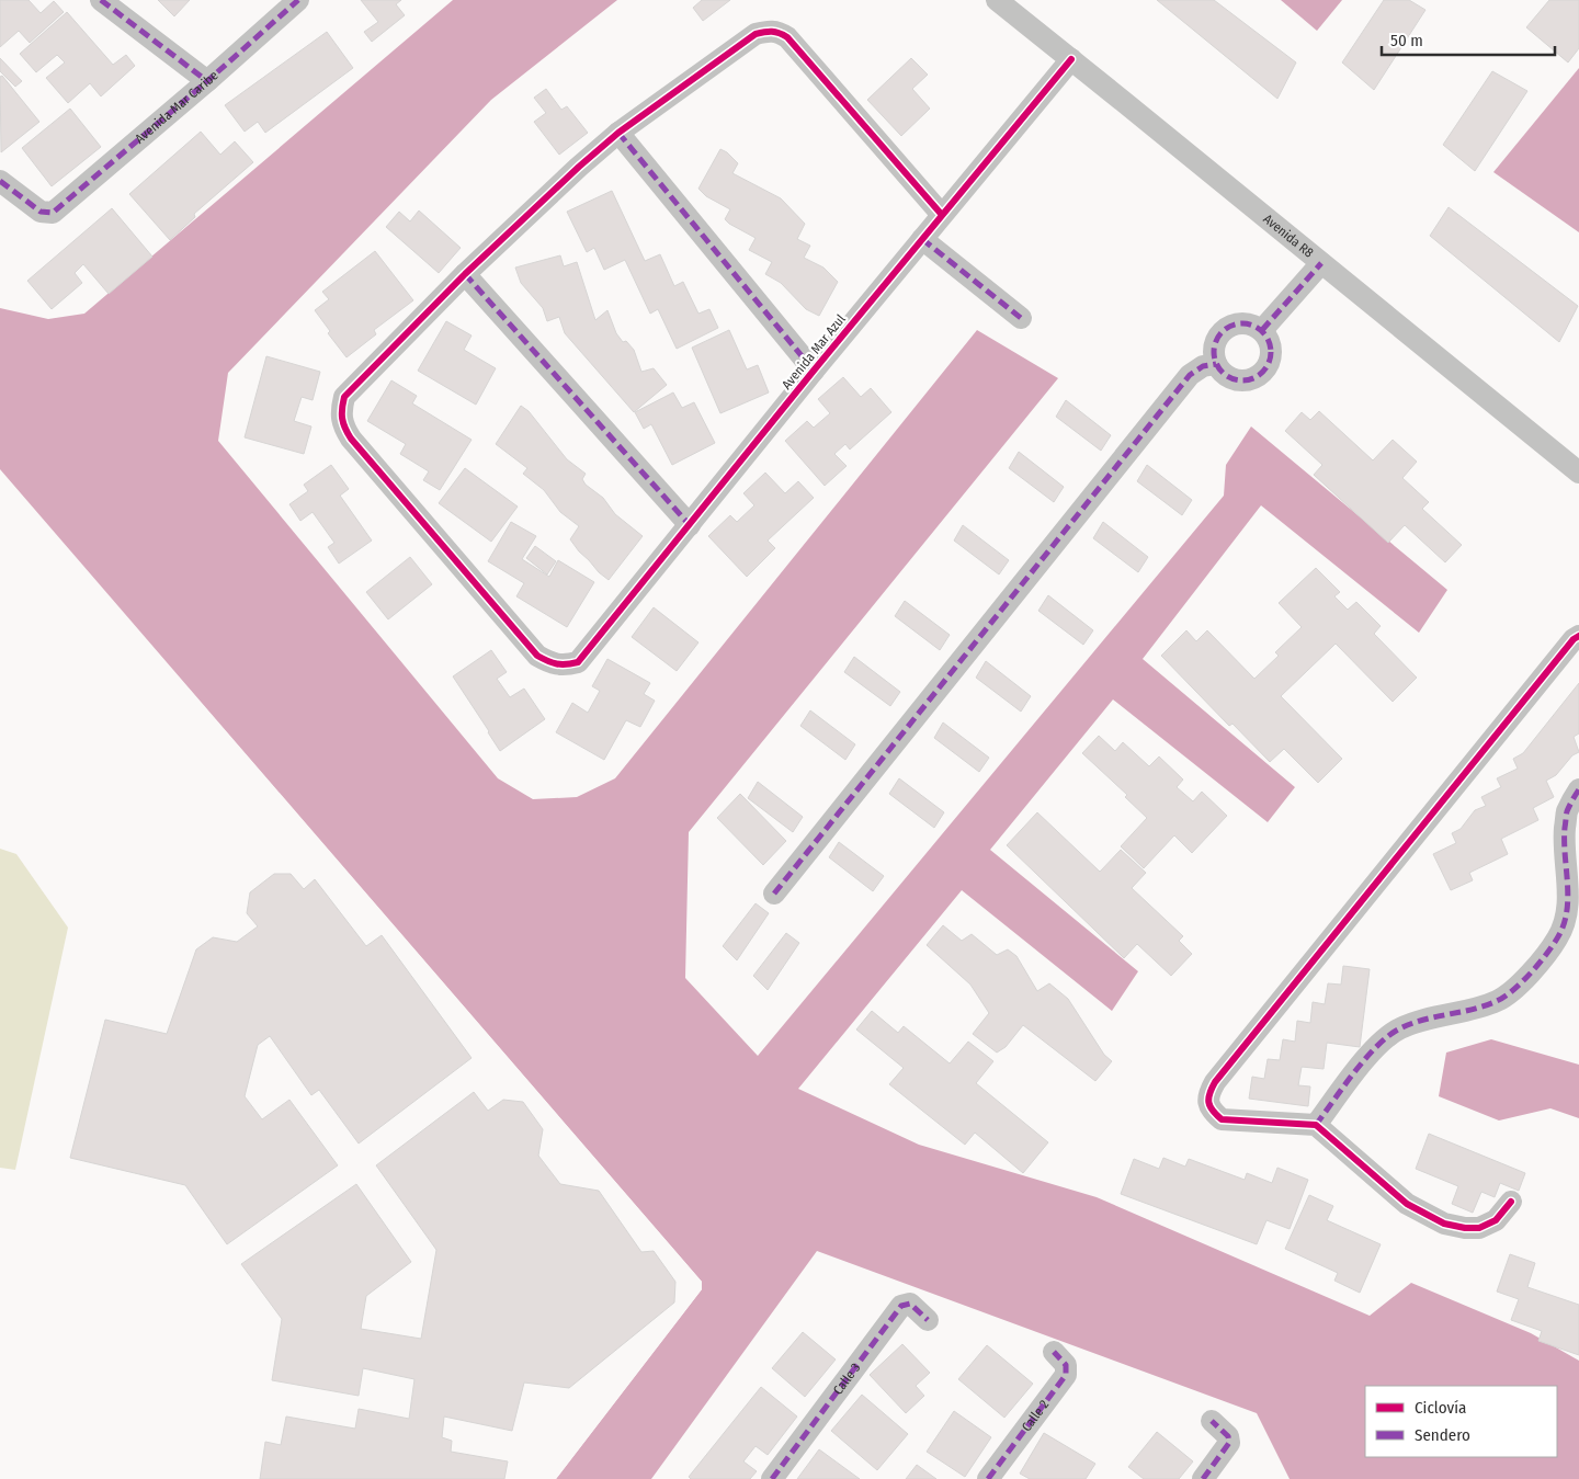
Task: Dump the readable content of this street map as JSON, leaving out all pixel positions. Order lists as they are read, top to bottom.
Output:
{
  "streets": {
    "street": [
      "Avenida Mar Caribe",
      "Avenida R8",
      "Avenida Mar Azul",
      "Calle 3",
      "Calle 2"
    ]
  },
  "crossings": [
    ["Avenida R8", "Avenida Mar Azul"]
  ],
  "legend": ["Ciclovía", "Sendero"],
  "scale_bar": "50 m"
}
